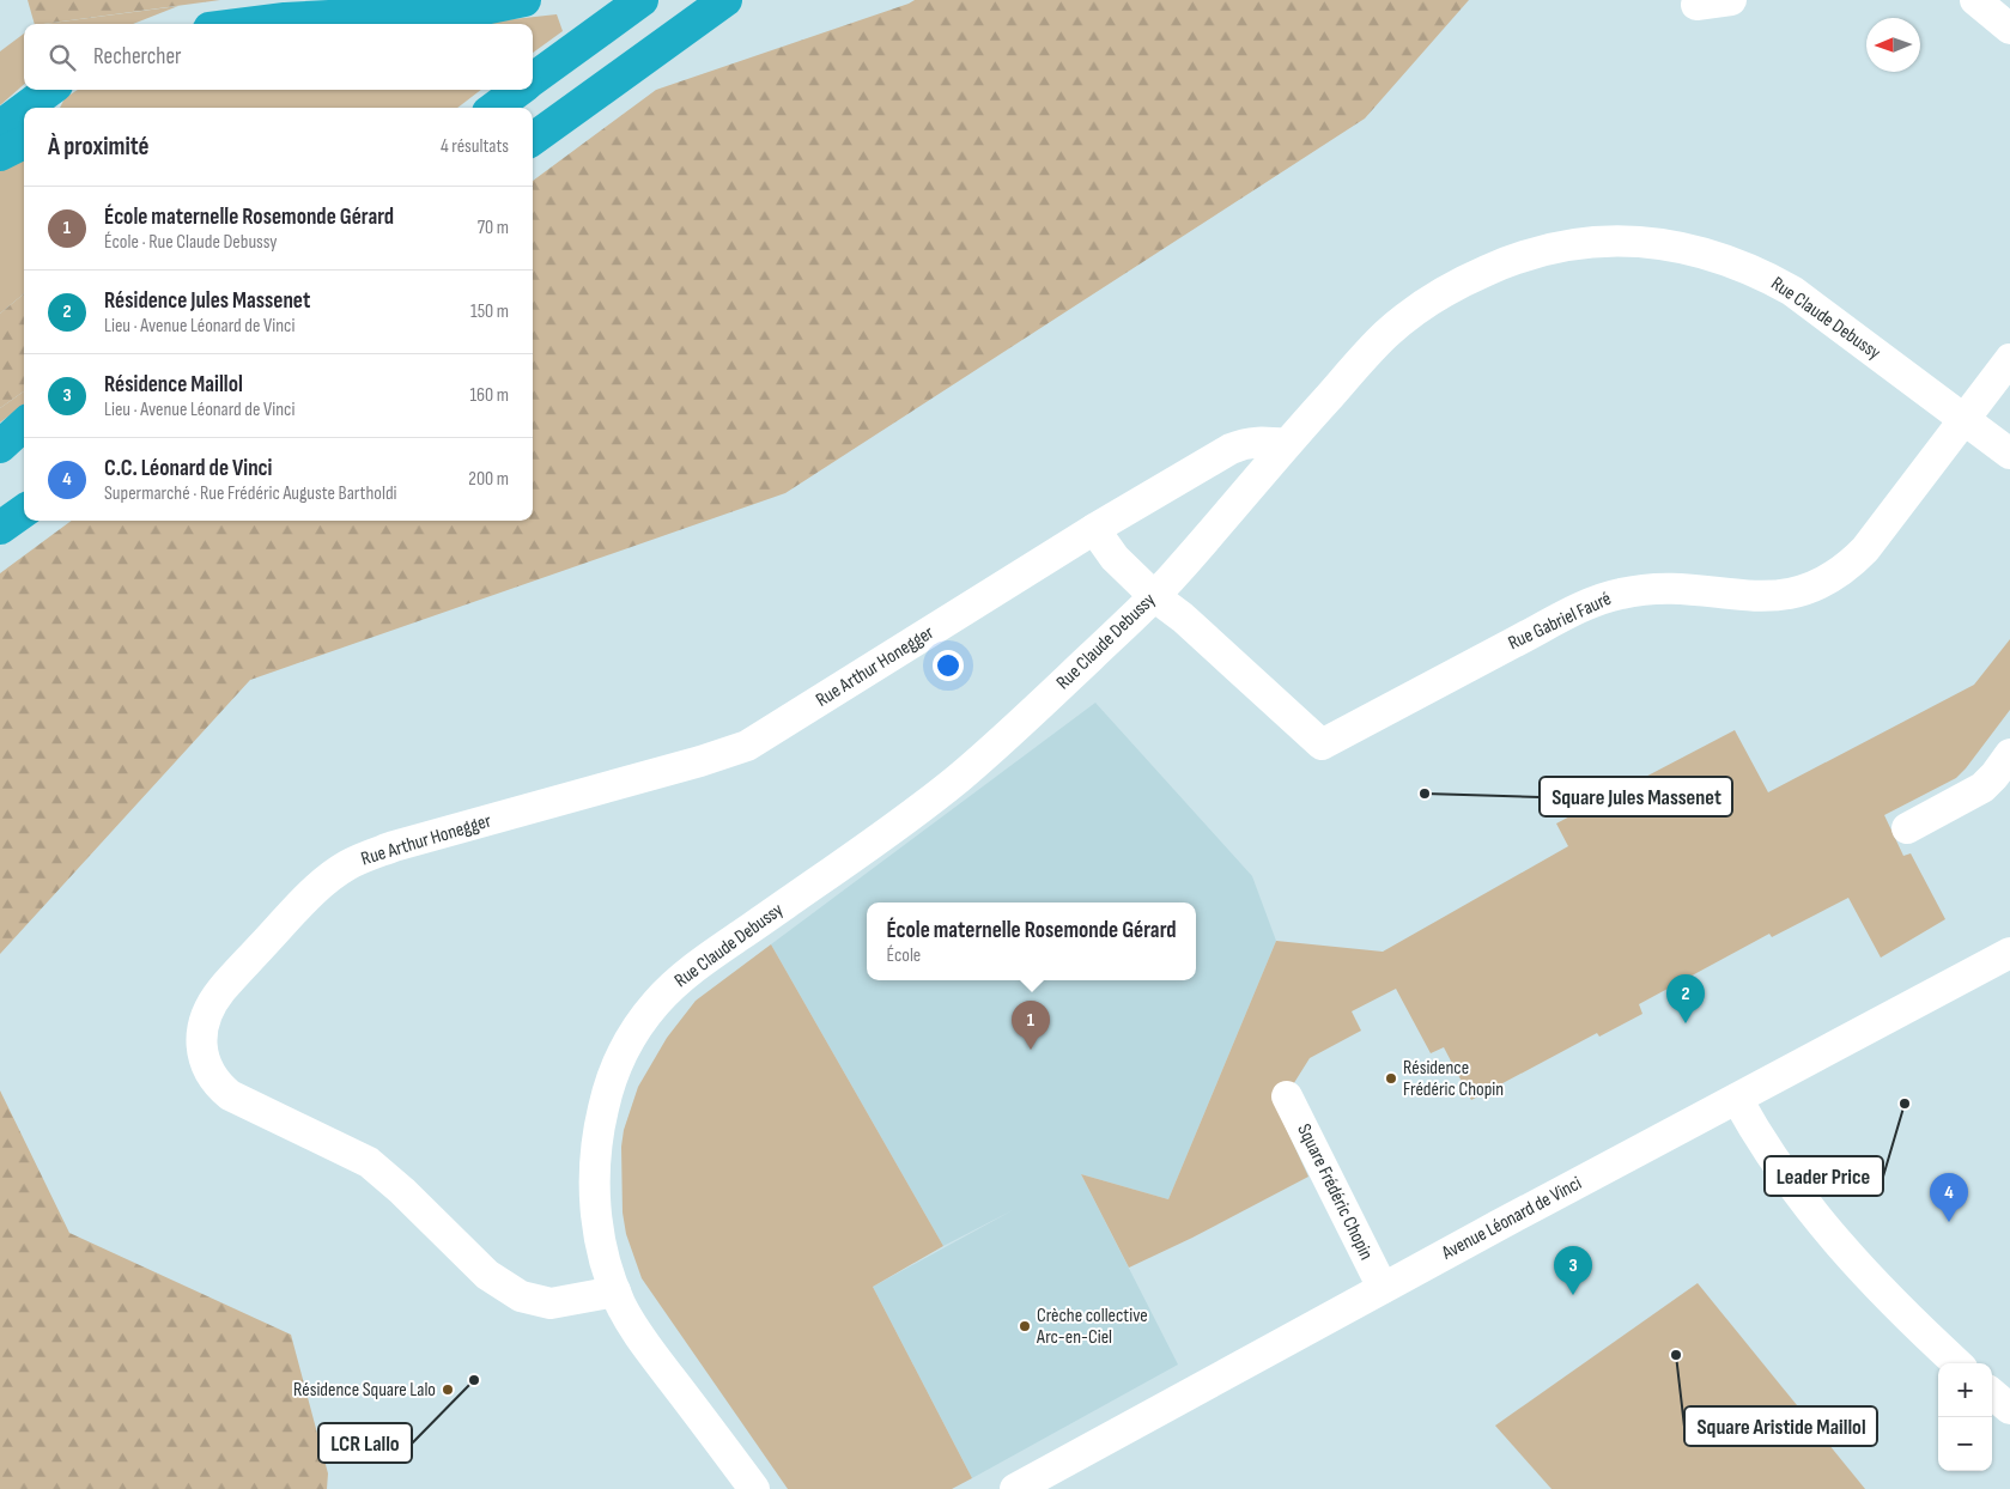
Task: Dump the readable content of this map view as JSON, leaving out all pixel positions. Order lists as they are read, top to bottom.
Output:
{
  "streets": {
    "street": [
      "Rue Claude Debussy",
      "Rue Gabriel Fauré",
      "Rue Arthur Honegger",
      "Square Frédéric Chopin",
      "Avenue Léonard de Vinci"
    ]
  },
  "crossings": [
    ["Rue Claude Debussy", "Rue Gabriel Fauré"],
    ["Rue Claude Debussy", "Rue Arthur Honegger"],
    ["Square Frédéric Chopin", "Avenue Léonard de Vinci"]
  ],
  "places": [
    "Square Jules Massenet",
    "Résidence Frédéric Chopin",
    "Leader Price",
    "Crèche collective Arc-en-Ciel",
    "Square Aristide Maillol",
    "LCR Lallo",
    "Résidence Square Lalo"
  ],
  "north": "left",
  "page": {
    "search": "Rechercher",
    "heading": ["À proximité", "4 résultats"],
    "list": [
      {
        "mark": "1",
        "name": "École maternelle Rosemonde Gérard",
        "note": "École · Rue Claude Debussy",
        "value": "70 m"
      },
      {
        "mark": "2",
        "name": "Résidence Jules Massenet",
        "note": "Lieu · Avenue Léonard de Vinci",
        "value": "150 m"
      },
      {
        "mark": "3",
        "name": "Résidence Maillol",
        "note": "Lieu · Avenue Léonard de Vinci",
        "value": "160 m"
      },
      {
        "mark": "4",
        "name": "C.C. Léonard de Vinci",
        "note": "Supermarché · Rue Frédéric Auguste Bartholdi",
        "value": "200 m"
      }
    ],
    "popup": ["École maternelle Rosemonde Gérard", "École"],
    "pins": [
      "2",
      "1",
      "4",
      "3"
    ],
    "map_buttons": ["+", "−"]
  }
}
